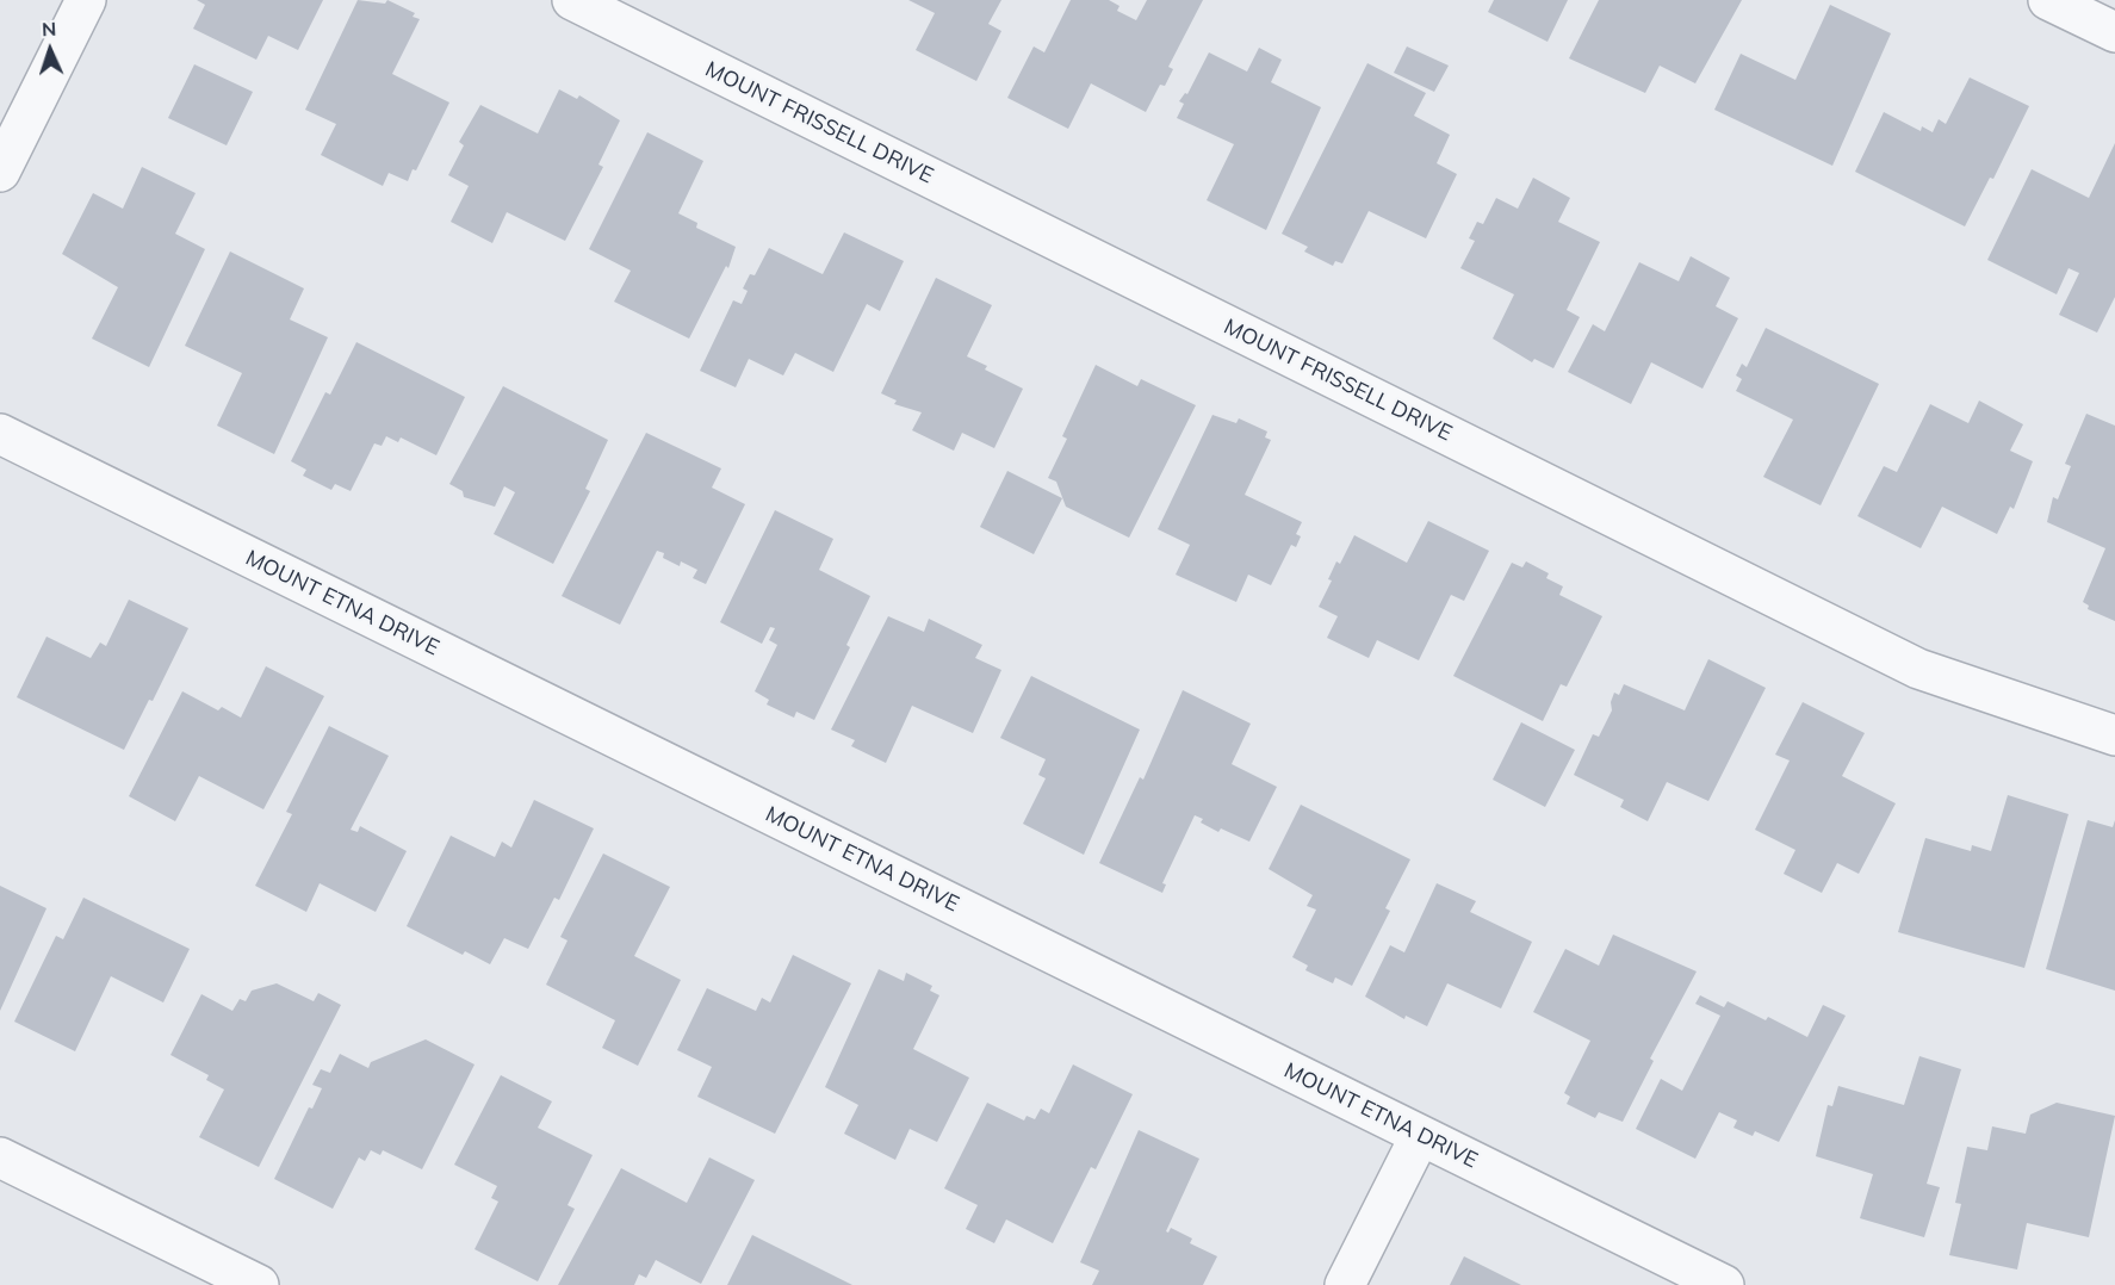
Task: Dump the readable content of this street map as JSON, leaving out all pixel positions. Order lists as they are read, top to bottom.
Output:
{
  "streets": {
    "street": ["MOUNT FRISSELL DRIVE", "MOUNT ETNA DRIVE"]
  },
  "north": "top"
}
